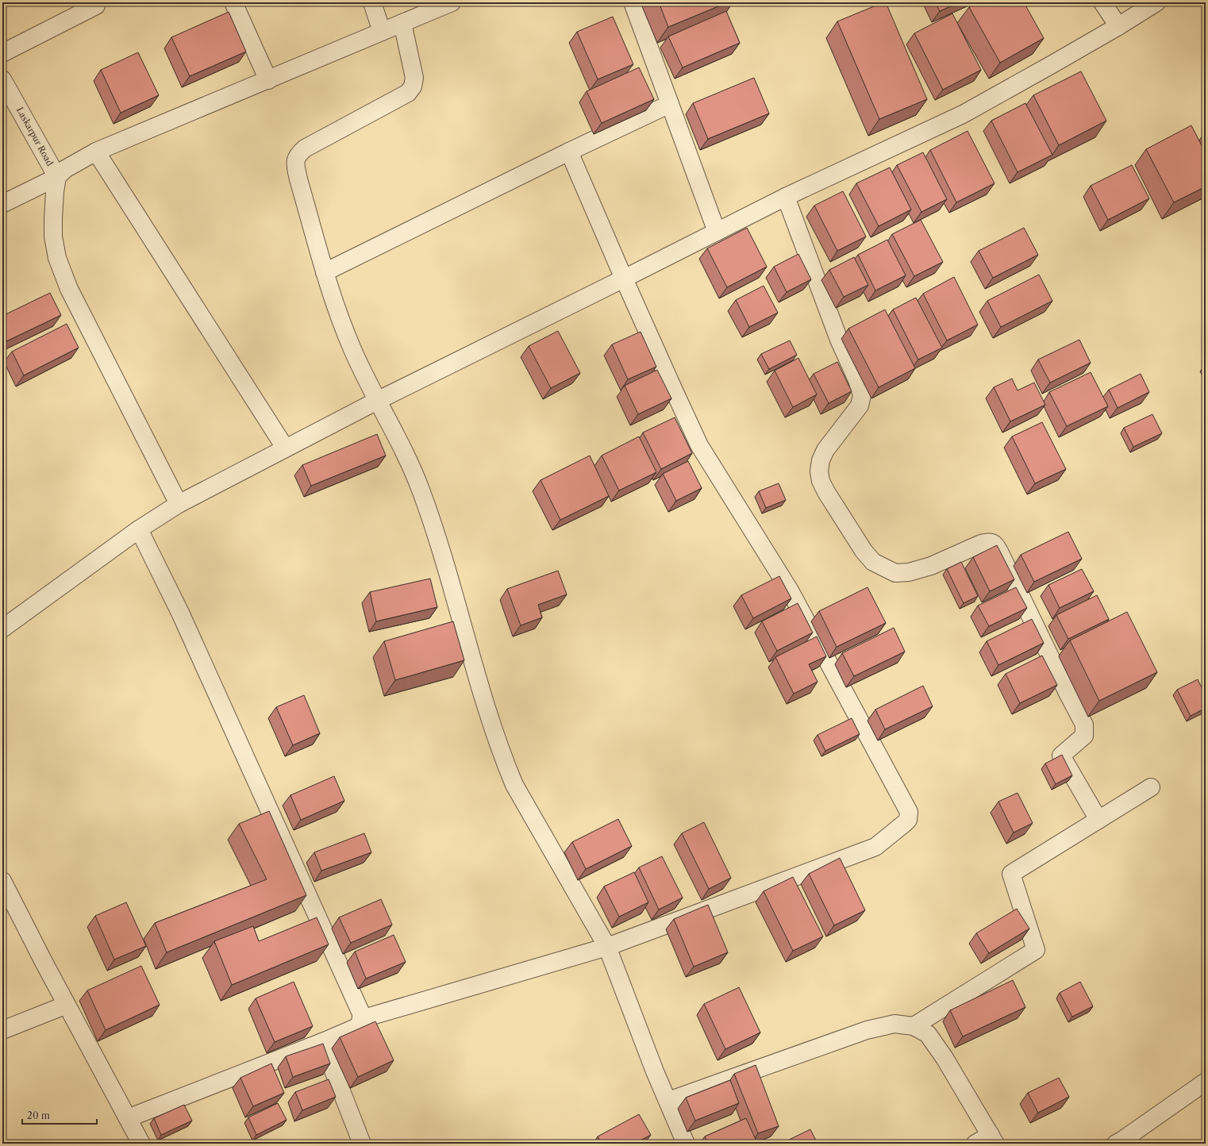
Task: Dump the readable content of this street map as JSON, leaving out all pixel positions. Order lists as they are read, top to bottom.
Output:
{
  "streets": {
    "street": ["Laskarpur Road"]
  },
  "scale_bar": "20 m"
}
